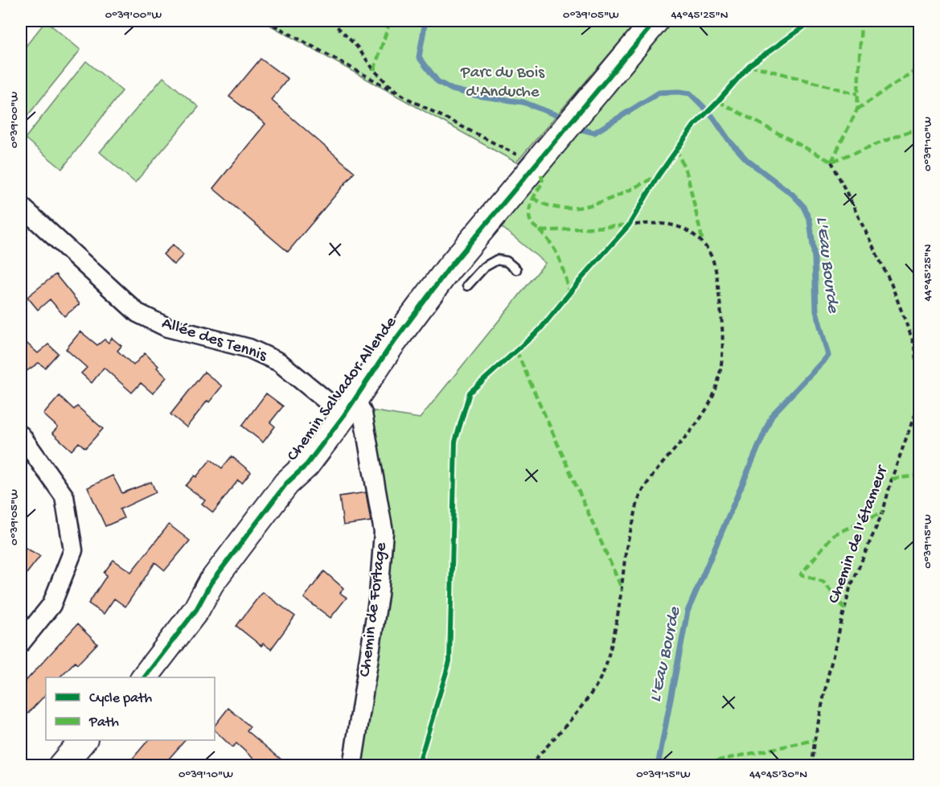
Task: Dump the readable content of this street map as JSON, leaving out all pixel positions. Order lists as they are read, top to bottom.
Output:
{
  "streets": {
    "street": ["Allée des Tennis", "Chemin Salvador Allende", "Chemin de Fortage"],
    "path": ["Chemin de l'étameur"]
  },
  "crossings": [
    ["Allée des Tennis", "Chemin Salvador Allende"],
    ["Allée des Tennis", "Chemin de Fortage"],
    ["Chemin Salvador Allende", "Chemin de Fortage"]
  ],
  "water": ["L'Eau Bourde"],
  "parks": ["Parc du Bois d'Anduche"],
  "legend": ["Cycle path", "Path"],
  "coordinates": [
    "0°39'00\"W",
    "0°39'05\"W",
    "44°45'25\"N",
    "0°39'10\"W",
    "0°39'15\"W",
    "44°45'30\"N"
  ]
}
